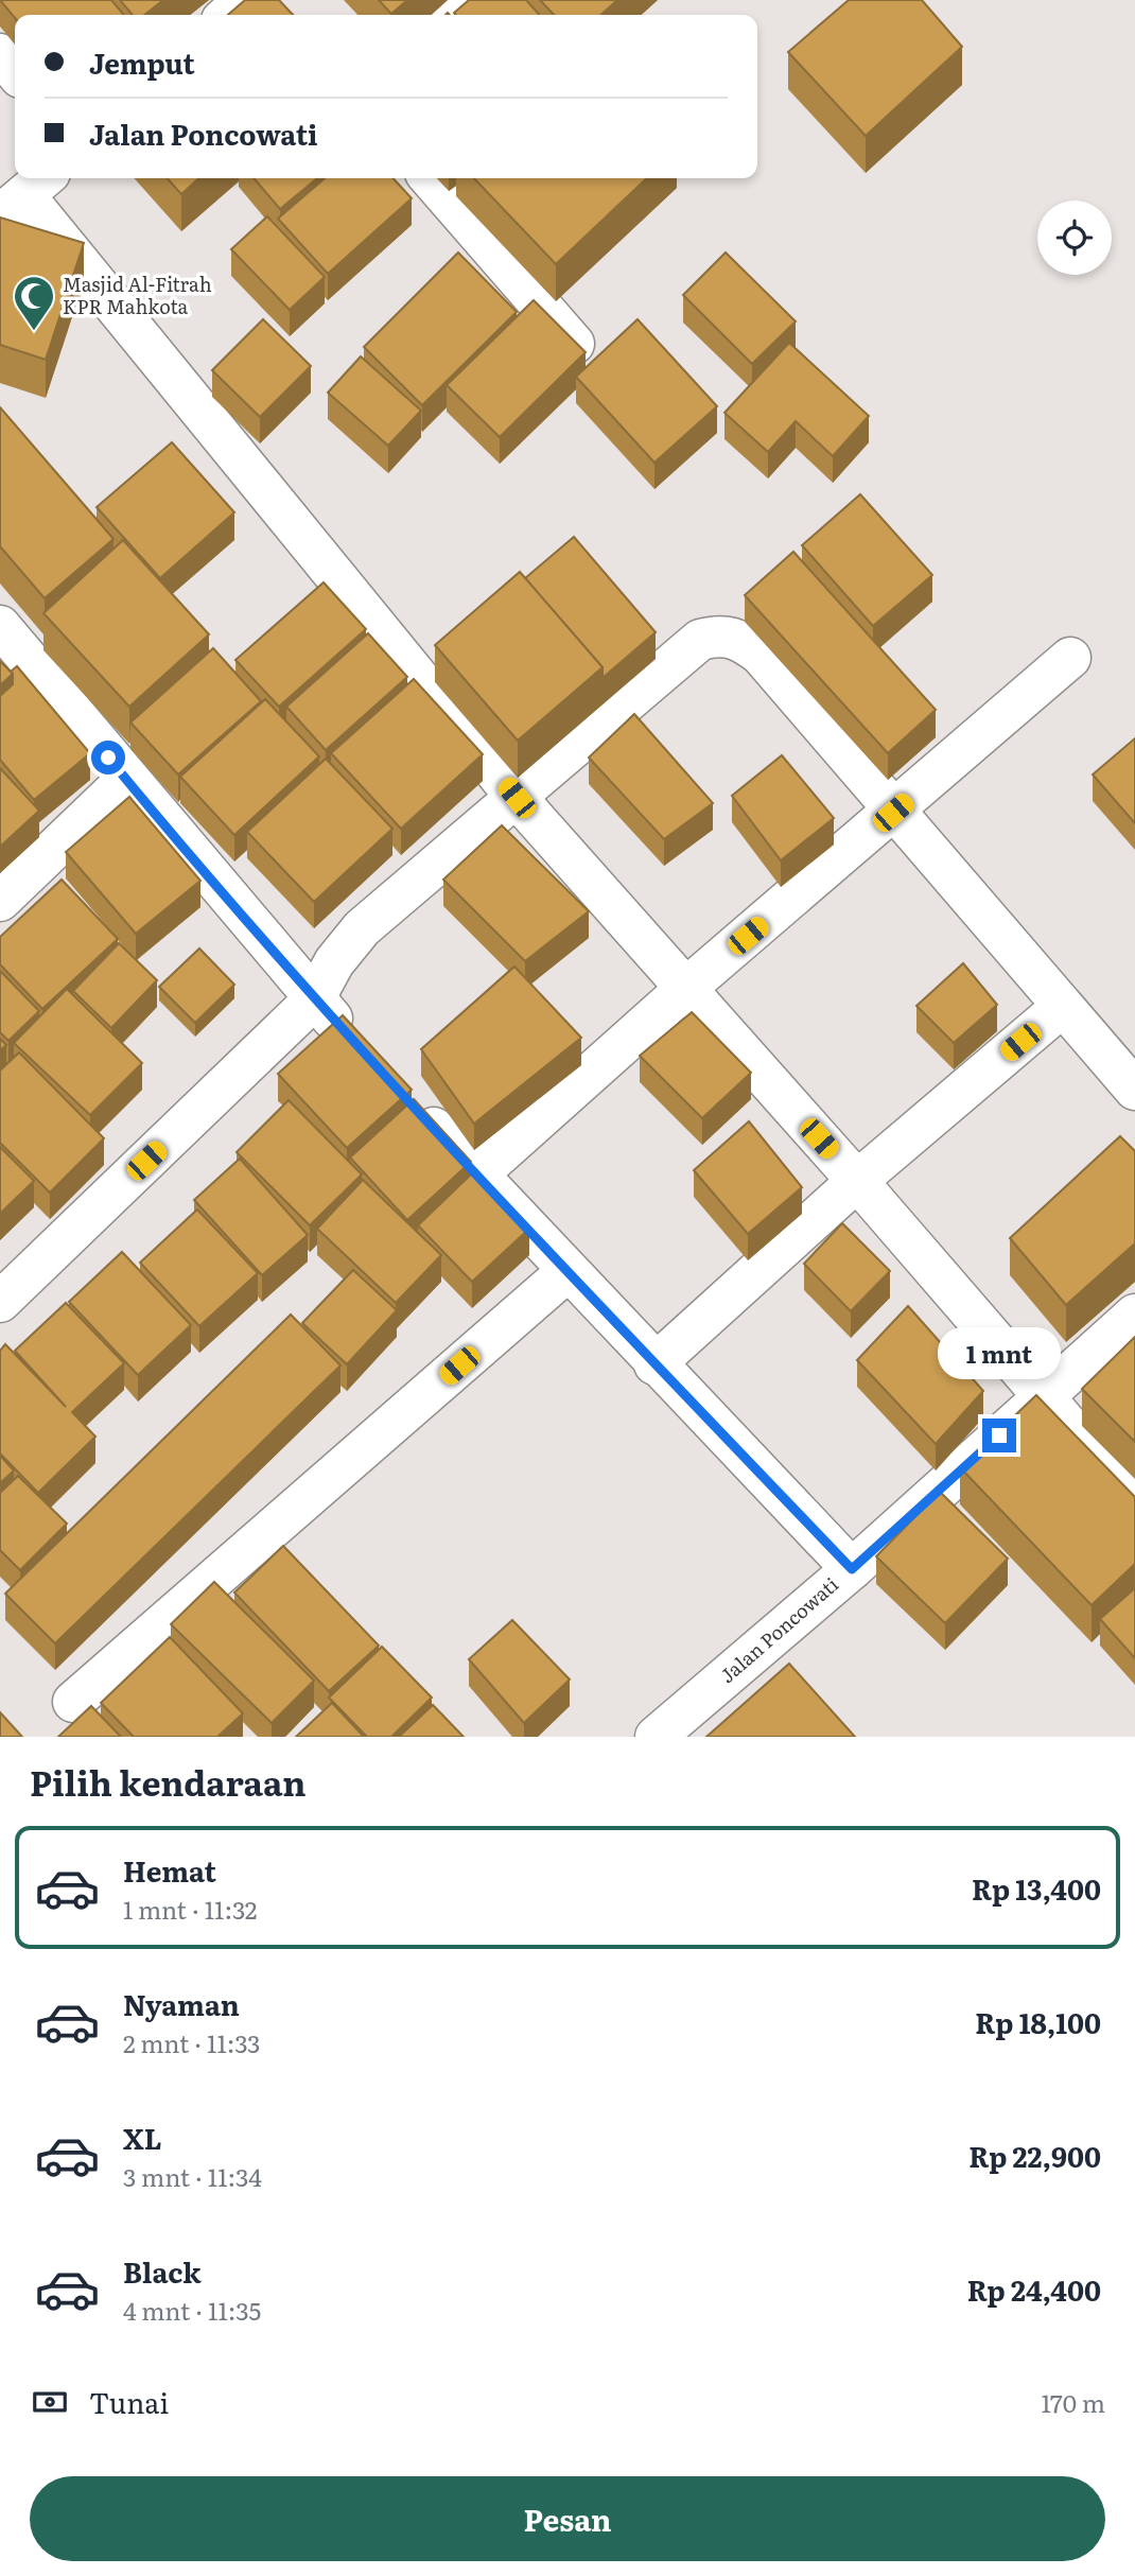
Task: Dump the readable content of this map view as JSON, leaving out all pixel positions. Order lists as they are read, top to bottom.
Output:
{
  "streets": {
    "street": ["Jalan Poncowati"]
  },
  "places": {
    "mosque": ["Masjid Al-Fitrah KPR Mahkota"]
  },
  "page": {
    "banner": ["Jemput", "Jalan Poncowati"],
    "bubble": "1 mnt",
    "heading": "Pilih kendaraan",
    "list": [
      {
        "name": "Hemat",
        "note": "1 mnt · 11:32",
        "value": "Rp 13,400"
      },
      {
        "name": "Nyaman",
        "note": "2 mnt · 11:33",
        "value": "Rp 18,100"
      },
      {
        "name": "XL",
        "note": "3 mnt · 11:34",
        "value": "Rp 22,900"
      },
      {
        "name": "Black",
        "note": "4 mnt · 11:35",
        "value": "Rp 24,400"
      }
    ],
    "pay": ["Tunai", "170 m"],
    "buttons": "Pesan"
  }
}
